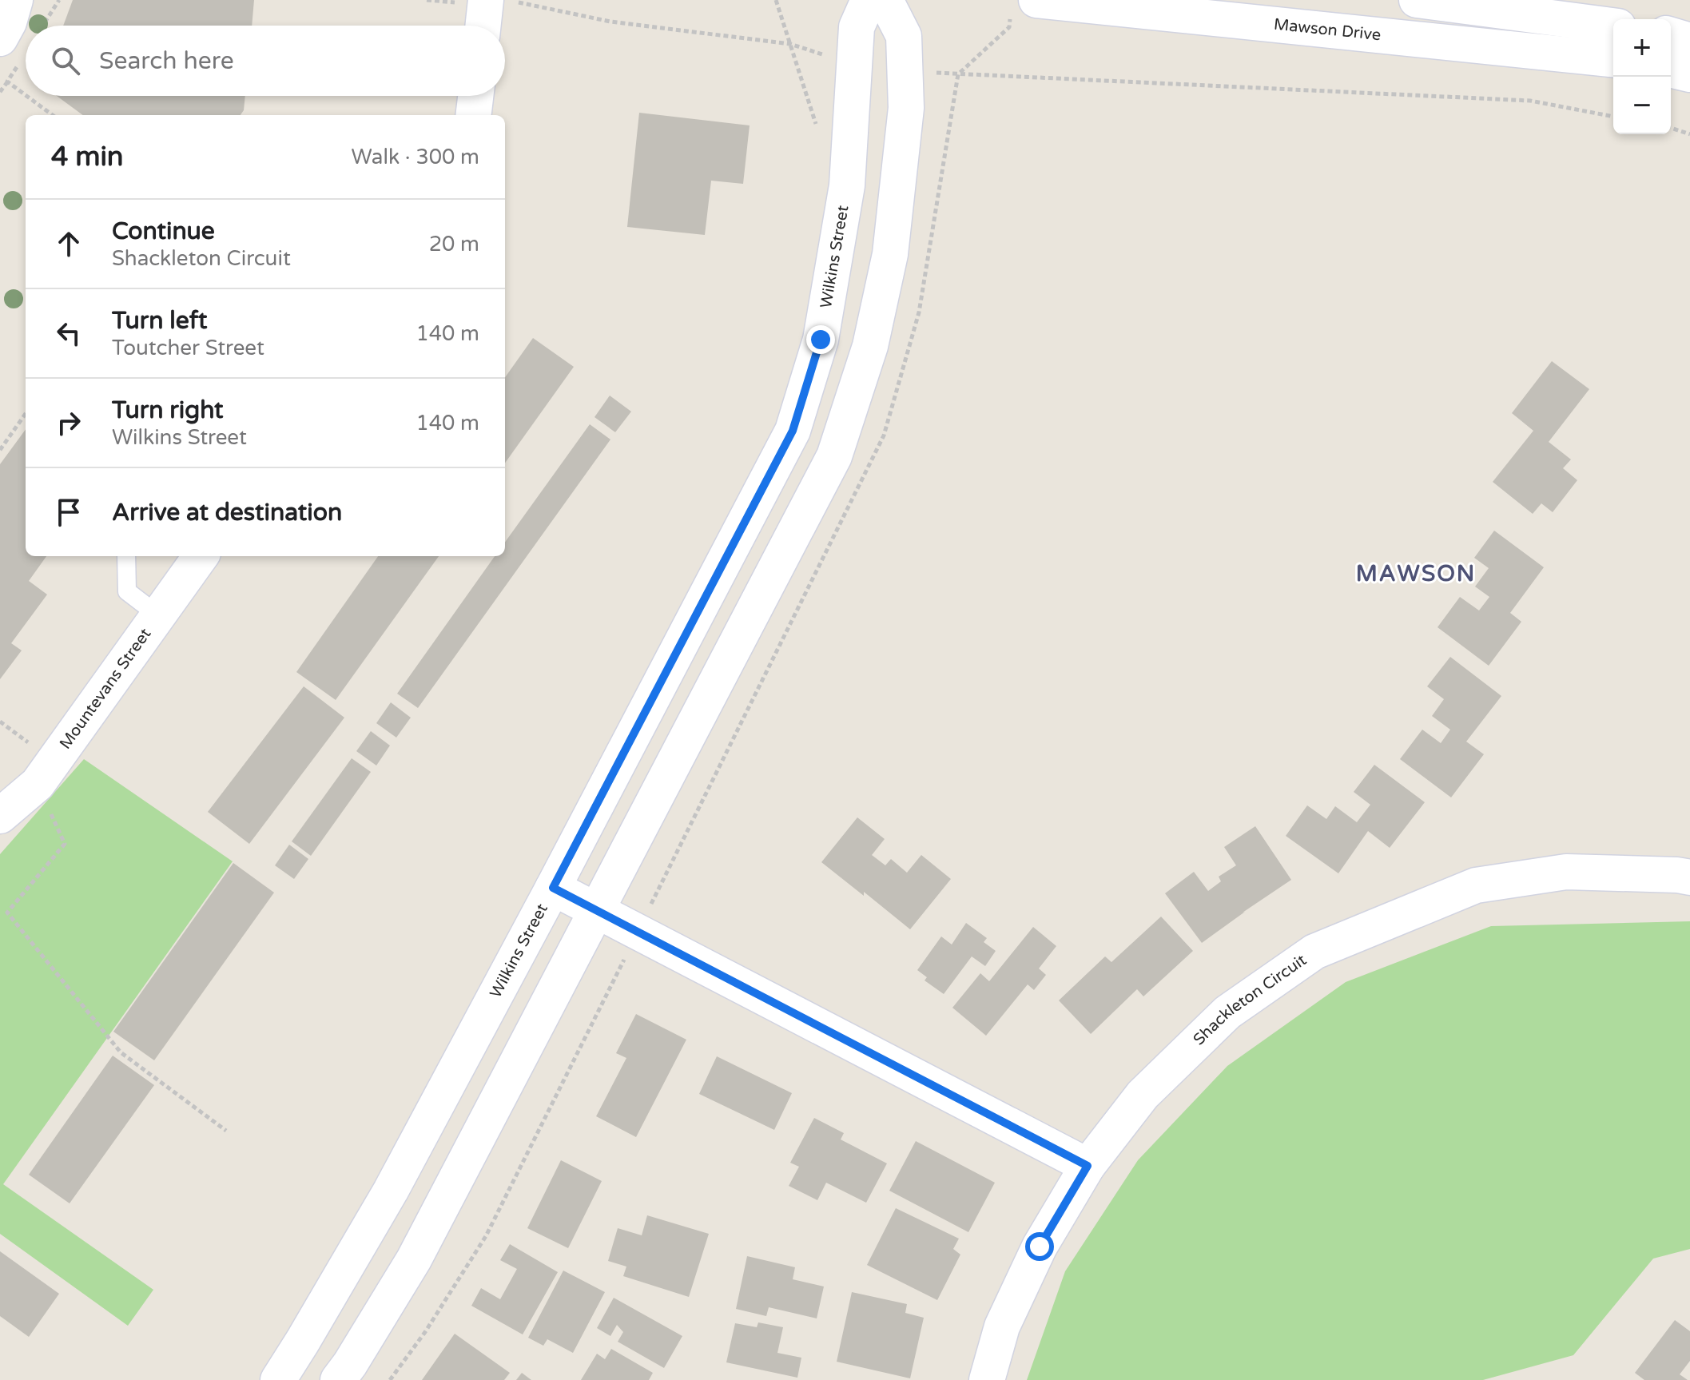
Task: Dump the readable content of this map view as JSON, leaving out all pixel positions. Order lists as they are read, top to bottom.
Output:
{
  "streets": {
    "street": [
      "Mawson Drive",
      "Wilkins Street",
      "Mountevans Street",
      "Shackleton Circuit"
    ]
  },
  "districts": ["MAWSON"],
  "page": {
    "map_buttons": ["+", "−"],
    "search": "Search here",
    "heading": ["4 min", "Walk · 300 m"],
    "list": [
      ["Continue", "Shackleton Circuit", "20 m"],
      ["Turn left", "Toutcher Street", "140 m"],
      ["Turn right", "Wilkins Street", "140 m"],
      "Arrive at destination"
    ]
  }
}
